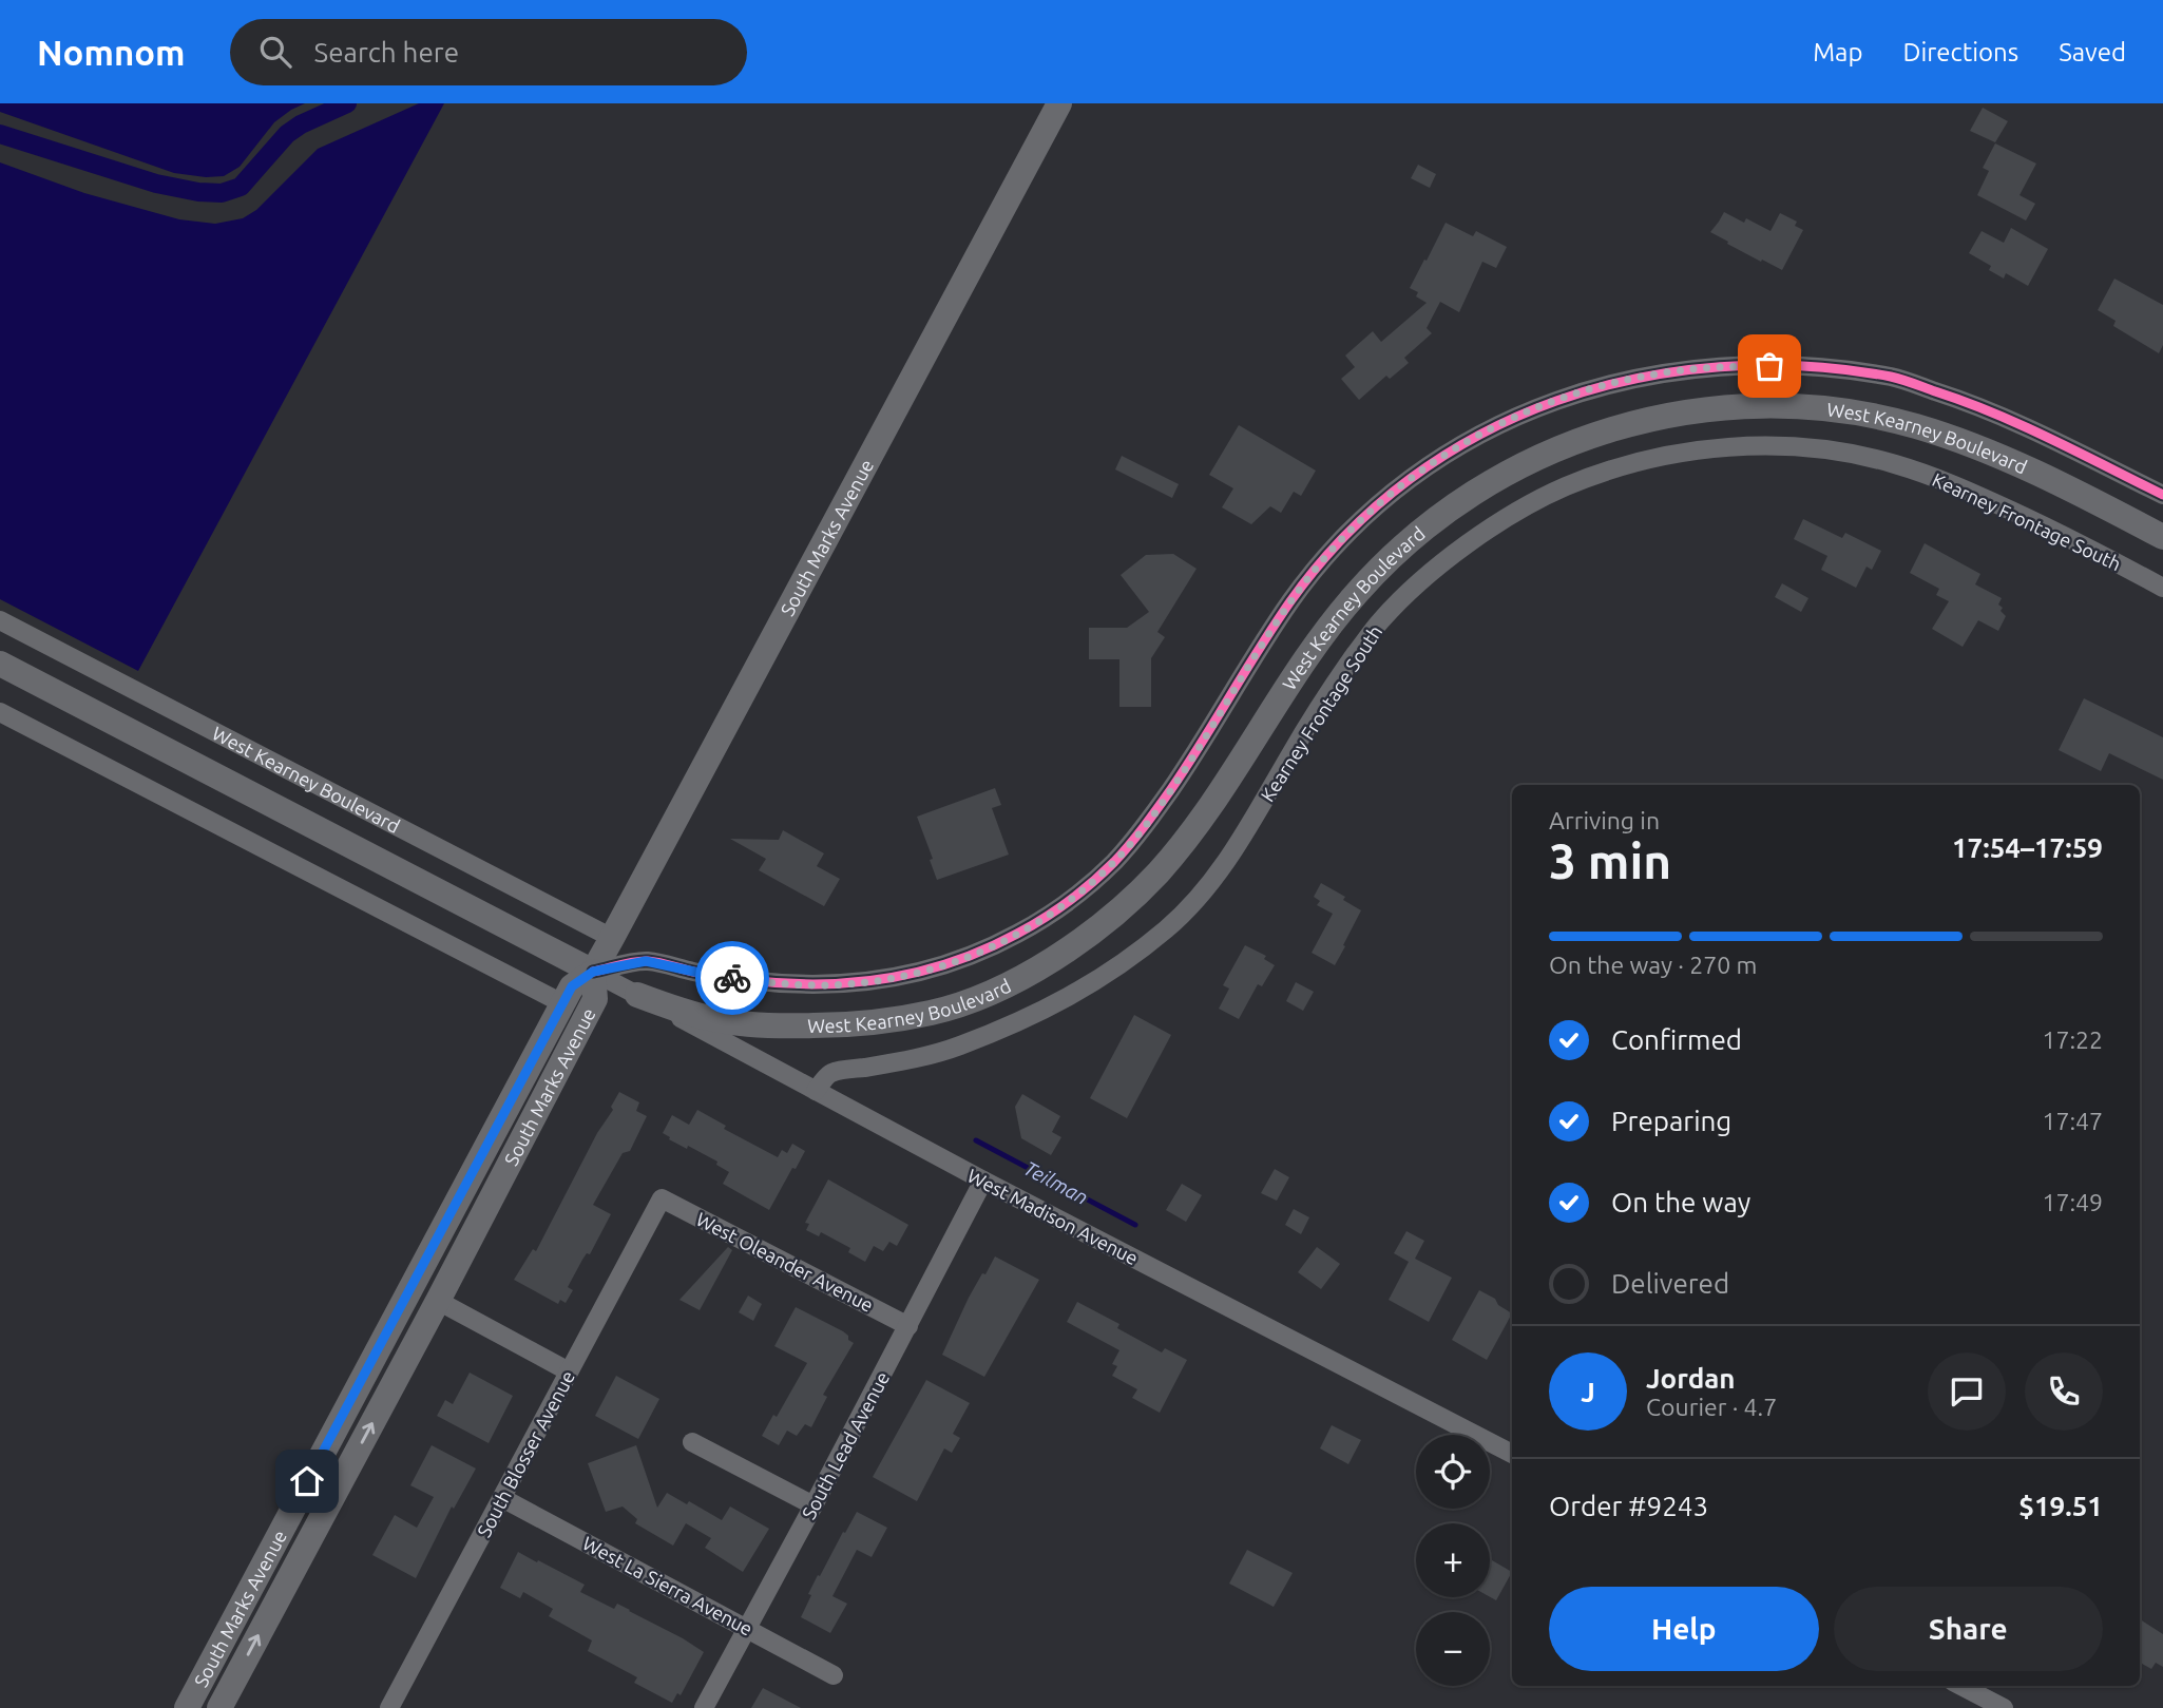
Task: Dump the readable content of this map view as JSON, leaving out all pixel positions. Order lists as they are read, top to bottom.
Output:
{
  "streets": {
    "main road": ["West Kearney Boulevard", "South Marks Avenue"],
    "street": [
      "Kearney Frontage South",
      "West Madison Avenue",
      "West Oleander Avenue",
      "South Lead Avenue",
      "South Blosser Avenue",
      "West La Sierra Avenue"
    ]
  },
  "crossings": [
    ["West Kearney Boulevard", "South Marks Avenue"],
    ["West Kearney Boulevard", "West Madison Avenue"],
    ["Kearney Frontage South", "West Madison Avenue"],
    ["South Marks Avenue", "West Madison Avenue"],
    ["West Madison Avenue", "South Lead Avenue"],
    ["West Oleander Avenue", "South Lead Avenue"],
    ["West Oleander Avenue", "South Blosser Avenue"],
    ["South Lead Avenue", "West La Sierra Avenue"],
    ["South Blosser Avenue", "West La Sierra Avenue"]
  ],
  "water": ["Teilman"],
  "page": {
    "header": "Nomnom",
    "search": "Search here",
    "nav": ["Map", "Directions", "Saved"],
    "heading": ["3 min", "Arriving in", "17:54–17:59"],
    "panel": [
      "Jordan",
      "Courier · 4.7",
      "Order #9243",
      "$19.51"
    ],
    "bar": "On the way · 270 m",
    "list": [
      ["Confirmed", "17:22"],
      ["Preparing", "17:47"],
      ["On the way", "17:49"],
      "Delivered"
    ],
    "round": "J",
    "map_buttons": ["+", "−"],
    "buttons": ["Help", "Share"]
  }
}
